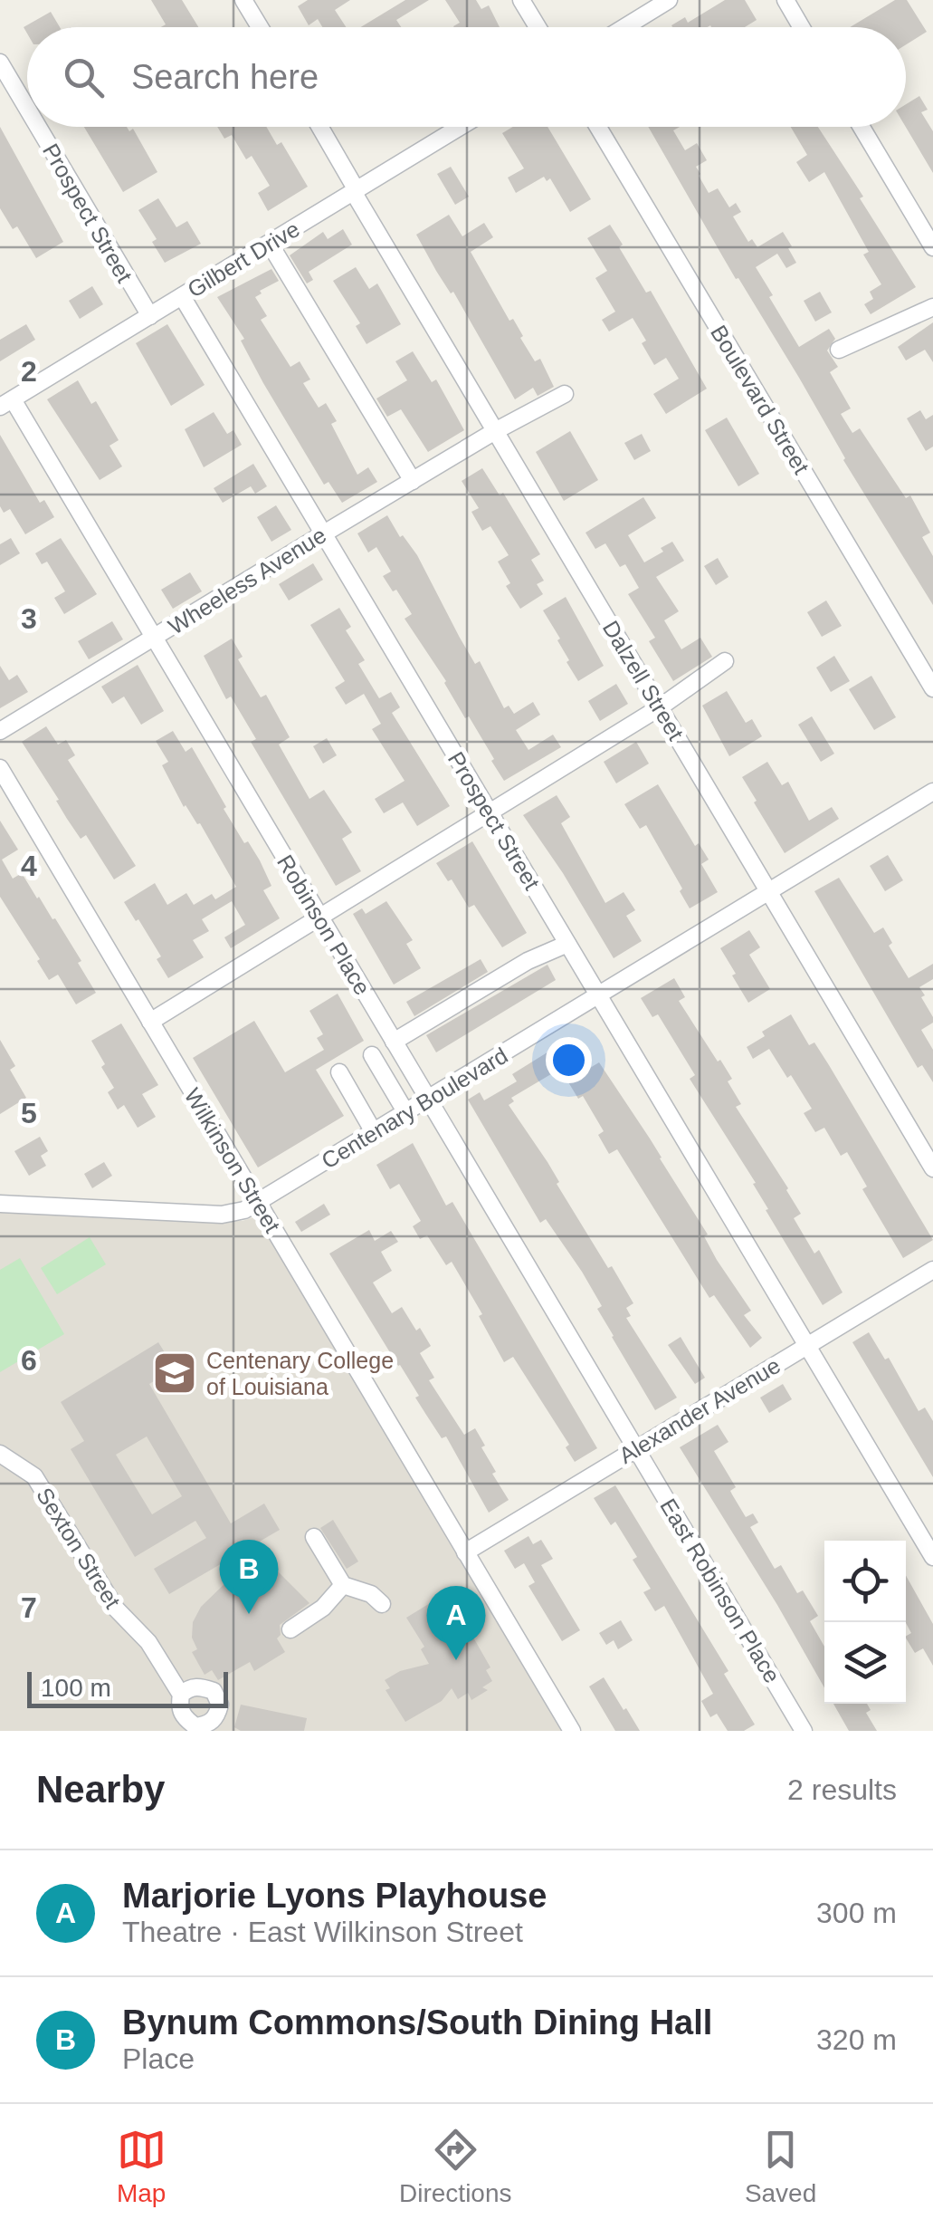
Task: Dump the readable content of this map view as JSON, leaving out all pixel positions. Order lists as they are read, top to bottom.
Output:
{
  "streets": {
    "street": [
      "Prospect Street",
      "Gilbert Drive",
      "Boulevard Street",
      "Wheeless Avenue",
      "Dalzell Street",
      "Robinson Place",
      "Centenary Boulevard",
      "Wilkinson Street",
      "Alexander Avenue",
      "Sexton Street",
      "East Robinson Place"
    ]
  },
  "crossings": [
    ["Prospect Street", "Gilbert Drive"],
    ["Prospect Street", "Wheeless Avenue"],
    ["Prospect Street", "Centenary Boulevard"],
    ["Prospect Street", "Alexander Avenue"],
    ["Gilbert Drive", "Dalzell Street"],
    ["Gilbert Drive", "Robinson Place"],
    ["Wheeless Avenue", "Dalzell Street"],
    ["Wheeless Avenue", "Robinson Place"],
    ["Dalzell Street", "Centenary Boulevard"],
    ["Robinson Place", "Centenary Boulevard"],
    ["Robinson Place", "Alexander Avenue"],
    ["Robinson Place", "East Robinson Place"],
    ["Centenary Boulevard", "Wilkinson Street"],
    ["Wilkinson Street", "Alexander Avenue"],
    ["Alexander Avenue", "East Robinson Place"]
  ],
  "places": {
    "school or university": ["Centenary College of Louisiana"]
  },
  "scale_bar": "100 m",
  "page": {
    "search": "Search here",
    "pins": ["B", "A"],
    "scale": "100 m",
    "heading": ["Nearby", "2 results"],
    "list": [
      {
        "mark": "A",
        "name": "Marjorie Lyons Playhouse",
        "note": "Theatre · East Wilkinson Street",
        "value": "300 m"
      },
      {
        "mark": "B",
        "name": "Bynum Commons/South Dining Hall",
        "note": "Place",
        "value": "320 m"
      }
    ],
    "nav": ["Map", "Directions", "Saved"]
  },
  "grid": {
    "rows": [
      "2",
      "3",
      "4",
      "5",
      "6",
      "7"
    ]
  }
}
